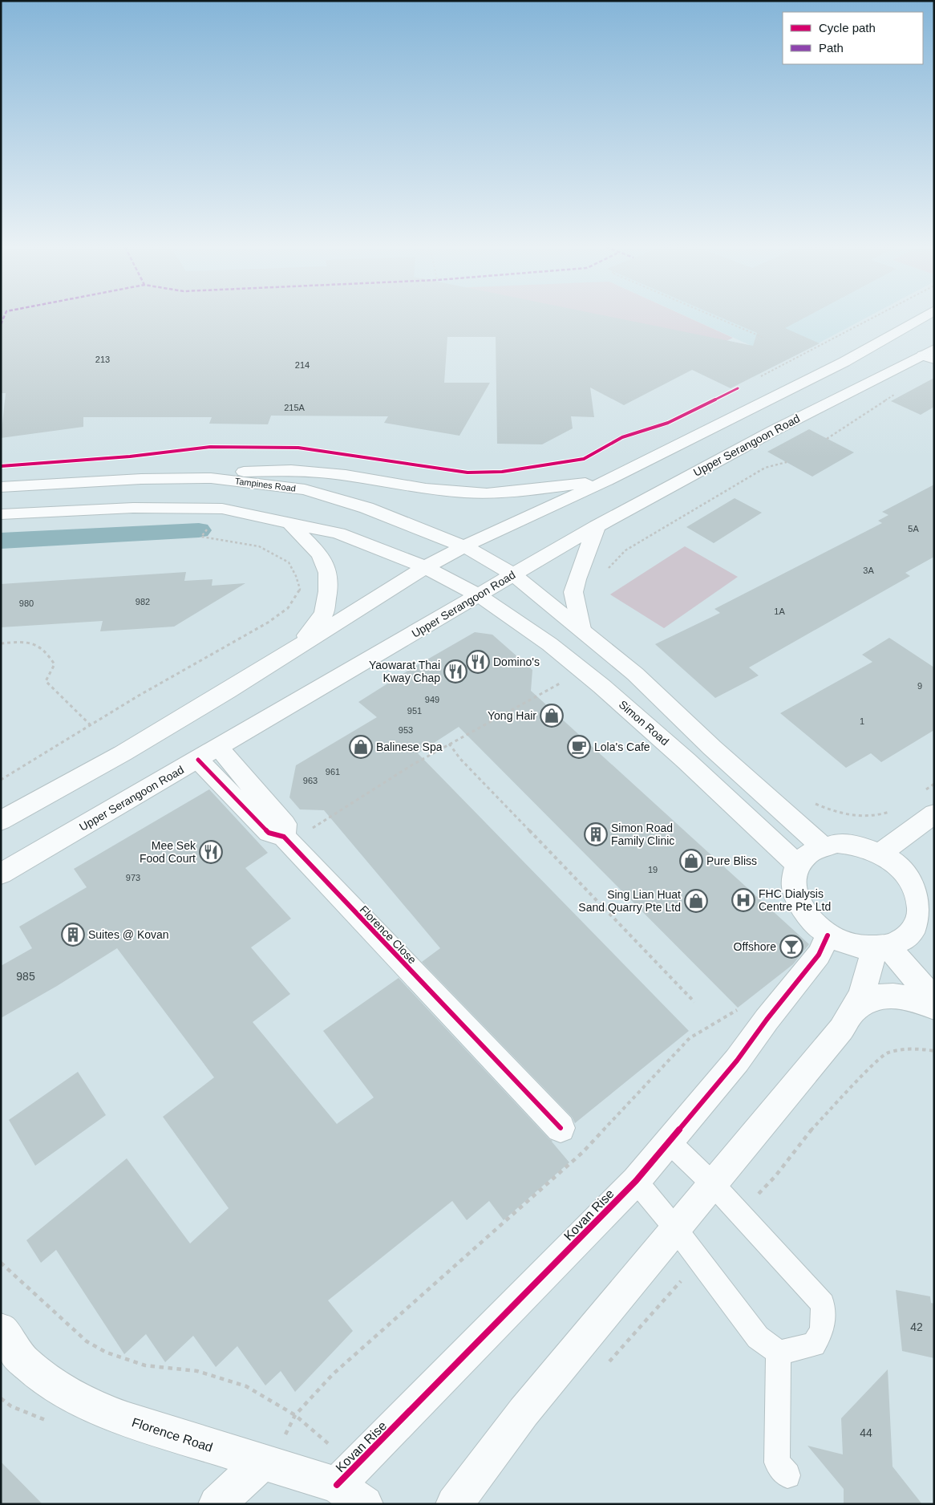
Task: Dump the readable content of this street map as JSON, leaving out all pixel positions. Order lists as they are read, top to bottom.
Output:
{
  "streets": {
    "main road": [
      "Upper Serangoon Road",
      "Tampines Road",
      "Simon Road",
      "Florence Close",
      "Kovan Rise",
      "Florence Road"
    ]
  },
  "crossings": [
    ["Upper Serangoon Road", "Tampines Road"],
    ["Upper Serangoon Road", "Simon Road"],
    ["Upper Serangoon Road", "Florence Close"],
    ["Simon Road", "Kovan Rise"],
    ["Kovan Rise", "Florence Road"]
  ],
  "places": {
    "restaurant": ["Domino's", "Yaowarat Thai Kway Chap", "Mee Sek Food Court"],
    "shop": [
      "Yong Hair",
      "Balinese Spa",
      "Pure Bliss",
      "Sing Lian Huat Sand Quarry Pte Ltd"
    ],
    "cafe": ["Lola's Cafe"],
    "building": ["Simon Road Family Clinic", "Suites @ Kovan"],
    "hospital": ["FHC Dialysis Centre Pte Ltd"],
    "bar": ["Offshore"]
  },
  "house_numbers": [
    "213",
    "214",
    "215A",
    "5A",
    "3A",
    "982",
    "980",
    "1A",
    "9",
    "949",
    "951",
    "1",
    "953",
    "961",
    "963",
    "19",
    "973",
    "985",
    "42",
    "44"
  ],
  "legend": ["Cycle path", "Path"]
}
